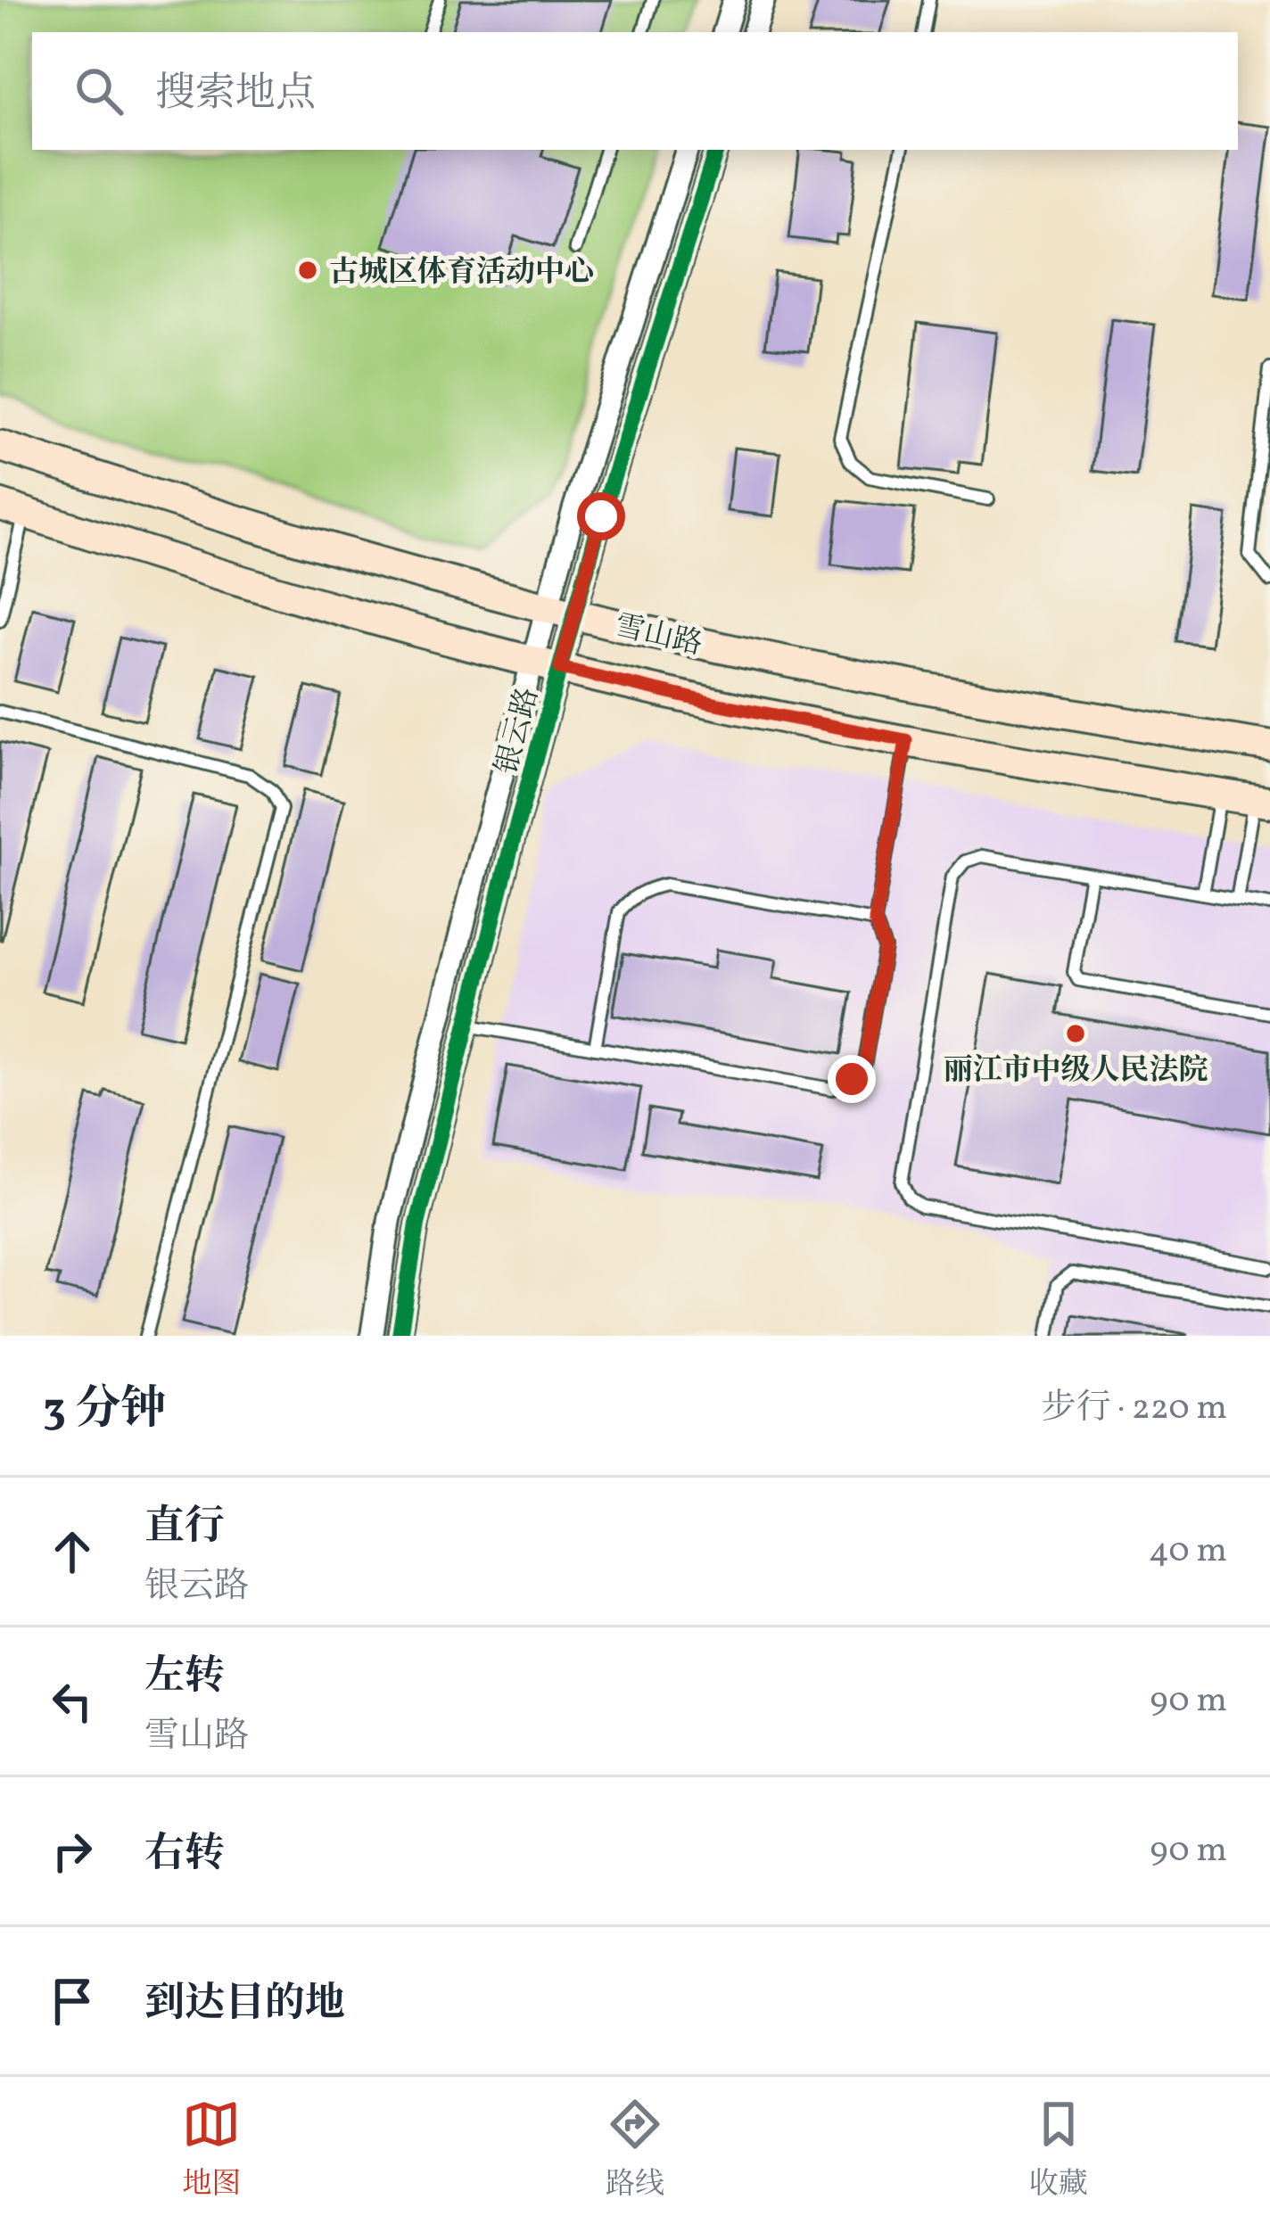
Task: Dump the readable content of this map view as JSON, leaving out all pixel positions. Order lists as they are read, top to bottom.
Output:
{
  "streets": {
    "main road": ["雪山路"],
    "street": ["银云路"]
  },
  "crossings": [
    ["雪山路", "银云路"]
  ],
  "places": ["古城区体育活动中心", "丽江市中级人民法院"],
  "page": {
    "search": "搜索地点",
    "heading": ["3 分钟", "步行 · 220 m"],
    "list": [
      ["直行", "银云路", "40 m"],
      ["左转", "雪山路", "90 m"],
      ["右转", "90 m"],
      "到达目的地"
    ],
    "nav": ["地图", "路线", "收藏"]
  }
}
